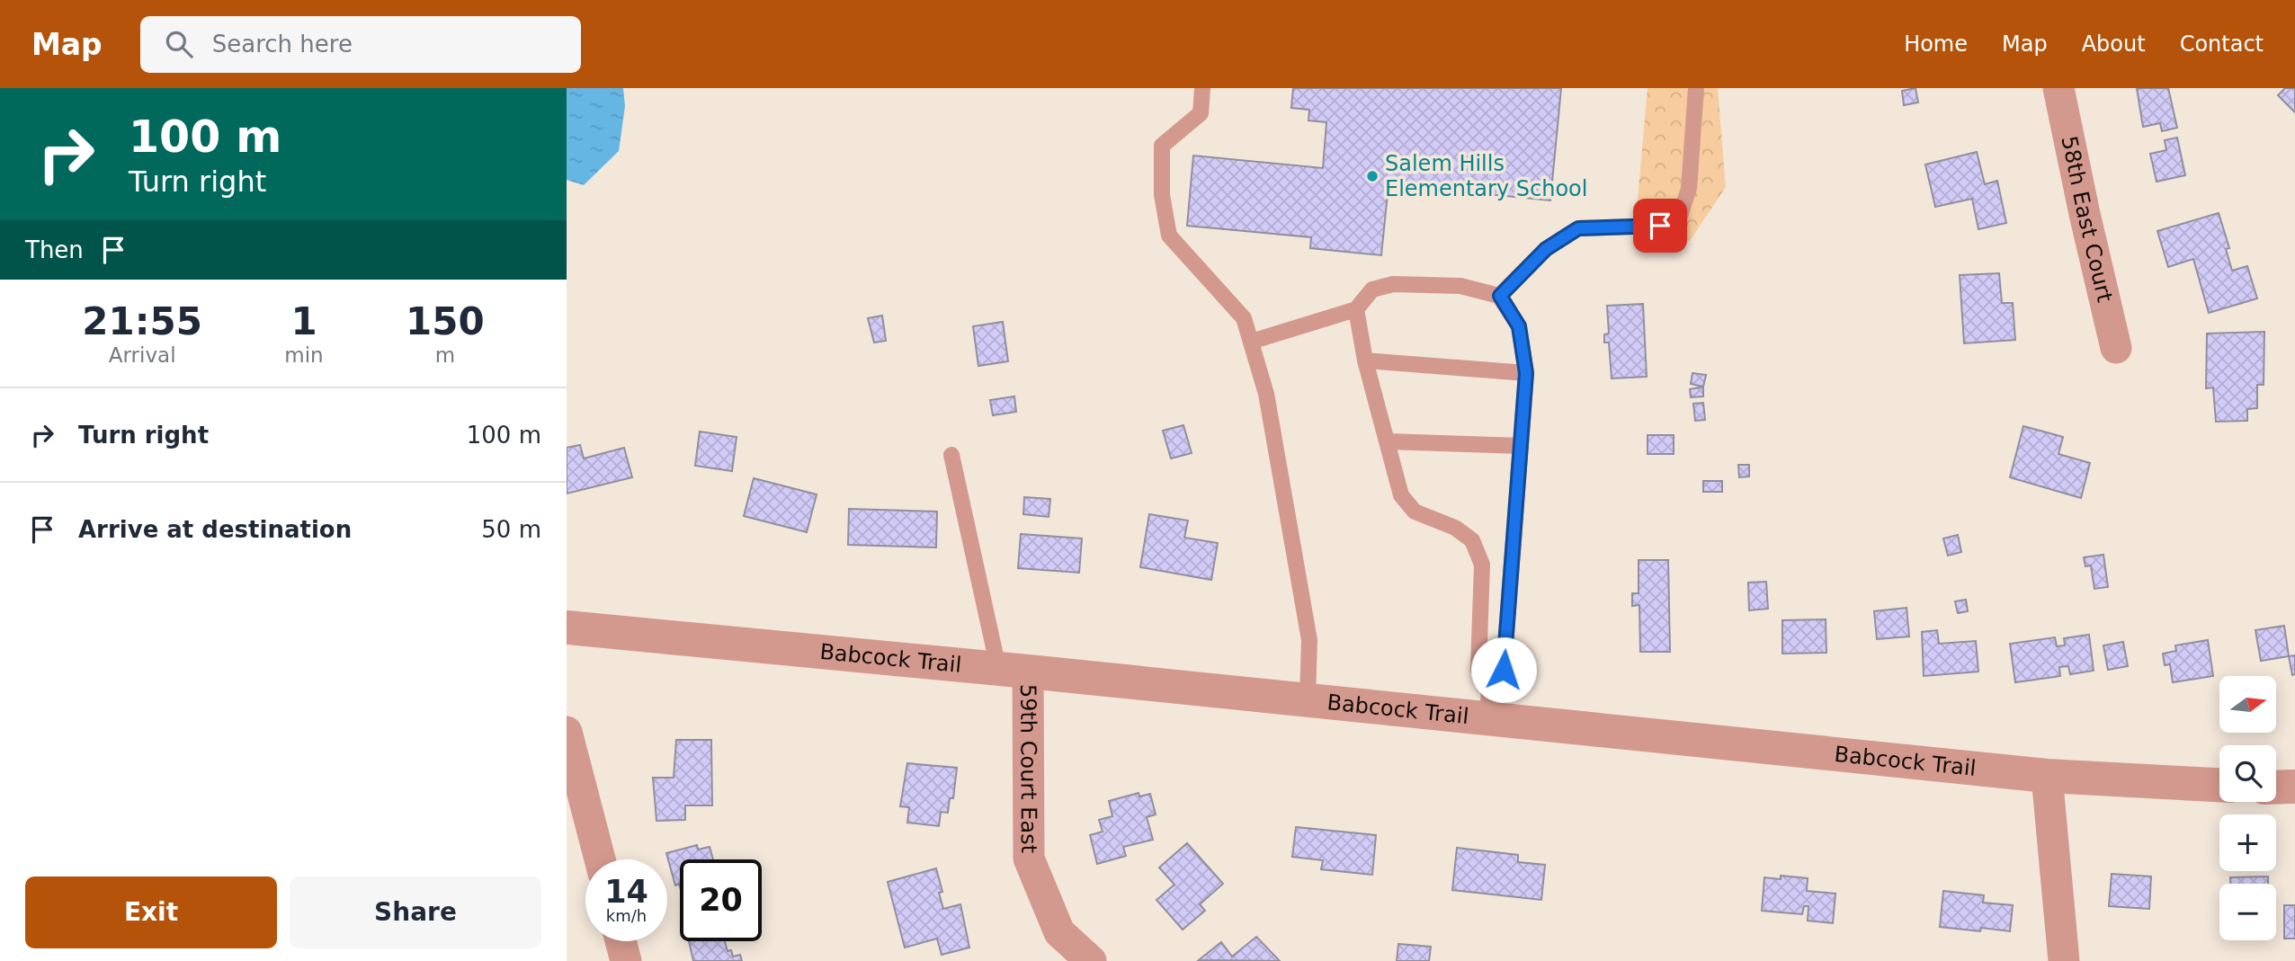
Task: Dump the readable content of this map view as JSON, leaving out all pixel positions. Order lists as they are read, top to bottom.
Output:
{
  "streets": {
    "street": ["58th East Court", "Babcock Trail", "59th Court East"]
  },
  "crossings": [
    ["Babcock Trail", "59th Court East"]
  ],
  "places": ["Salem Hills Elementary School"],
  "north": "right",
  "page": {
    "header": "Map",
    "search": "Search here",
    "nav": [
      "Home",
      "Map",
      "About",
      "Contact"
    ],
    "turn": ["100 m", "Turn right"],
    "then": "Then",
    "eta": [
      "21:55",
      "Arrival",
      "1",
      "min",
      "150",
      "m"
    ],
    "list": [
      {
        "name": "Turn right",
        "value": "100 m"
      },
      {
        "name": "Arrive at destination",
        "value": "50 m"
      }
    ],
    "map_buttons": ["+", "−"],
    "speed": "14 km/h",
    "limit": "20",
    "buttons": ["Exit", "Share"]
  }
}
